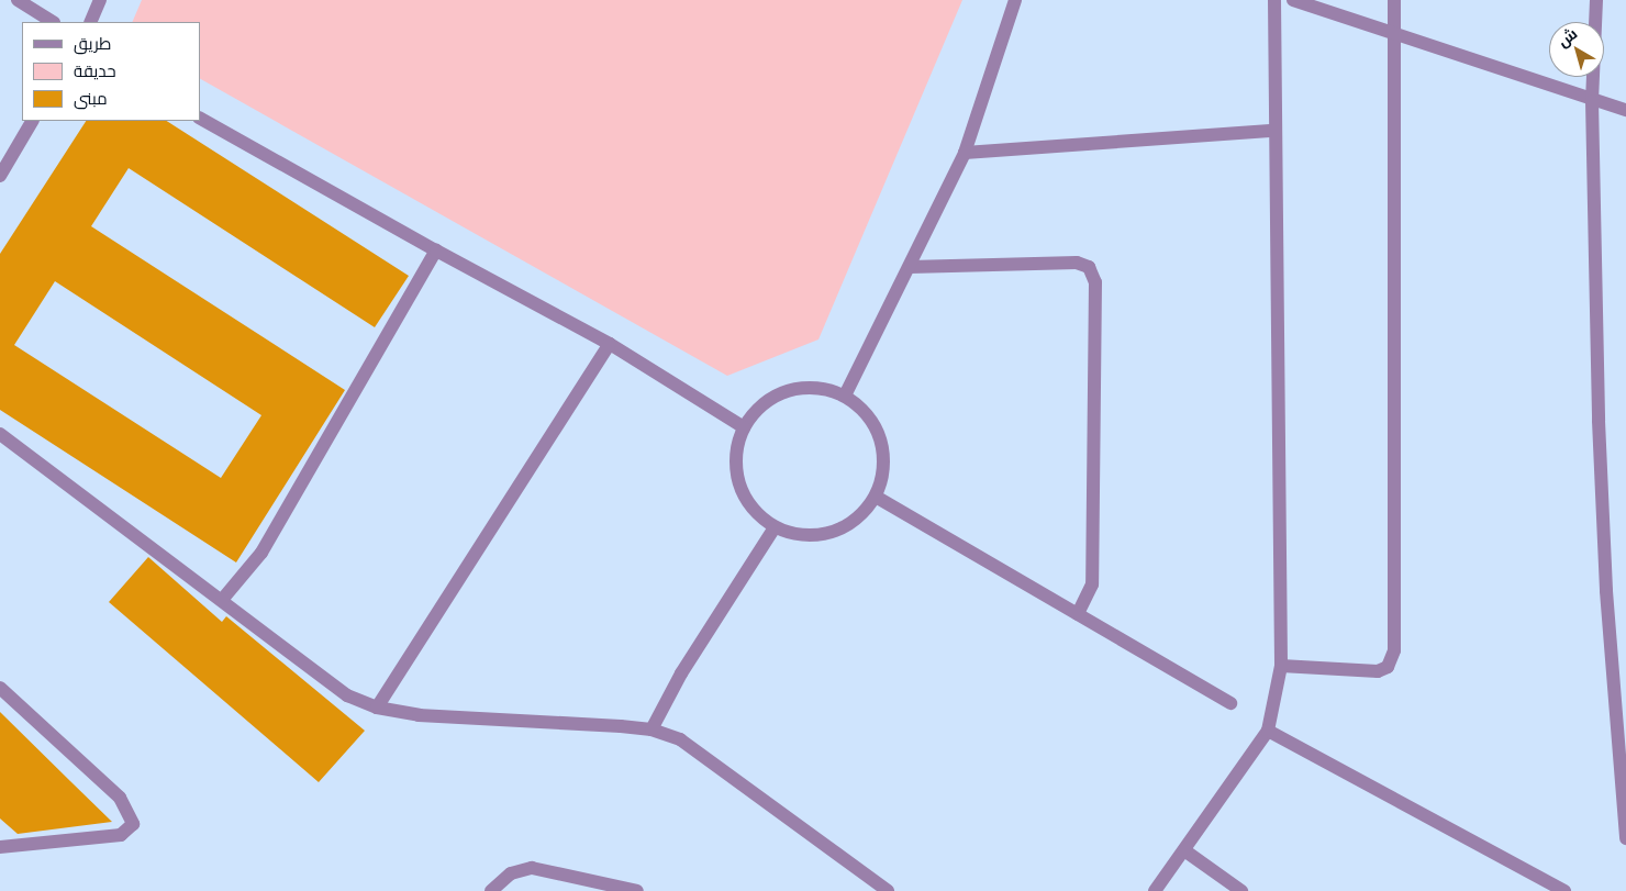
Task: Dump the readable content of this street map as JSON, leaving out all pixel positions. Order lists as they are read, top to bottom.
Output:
{
  "legend": ["طريق", "حديقة", "مبنى"],
  "north": "top left"
}
